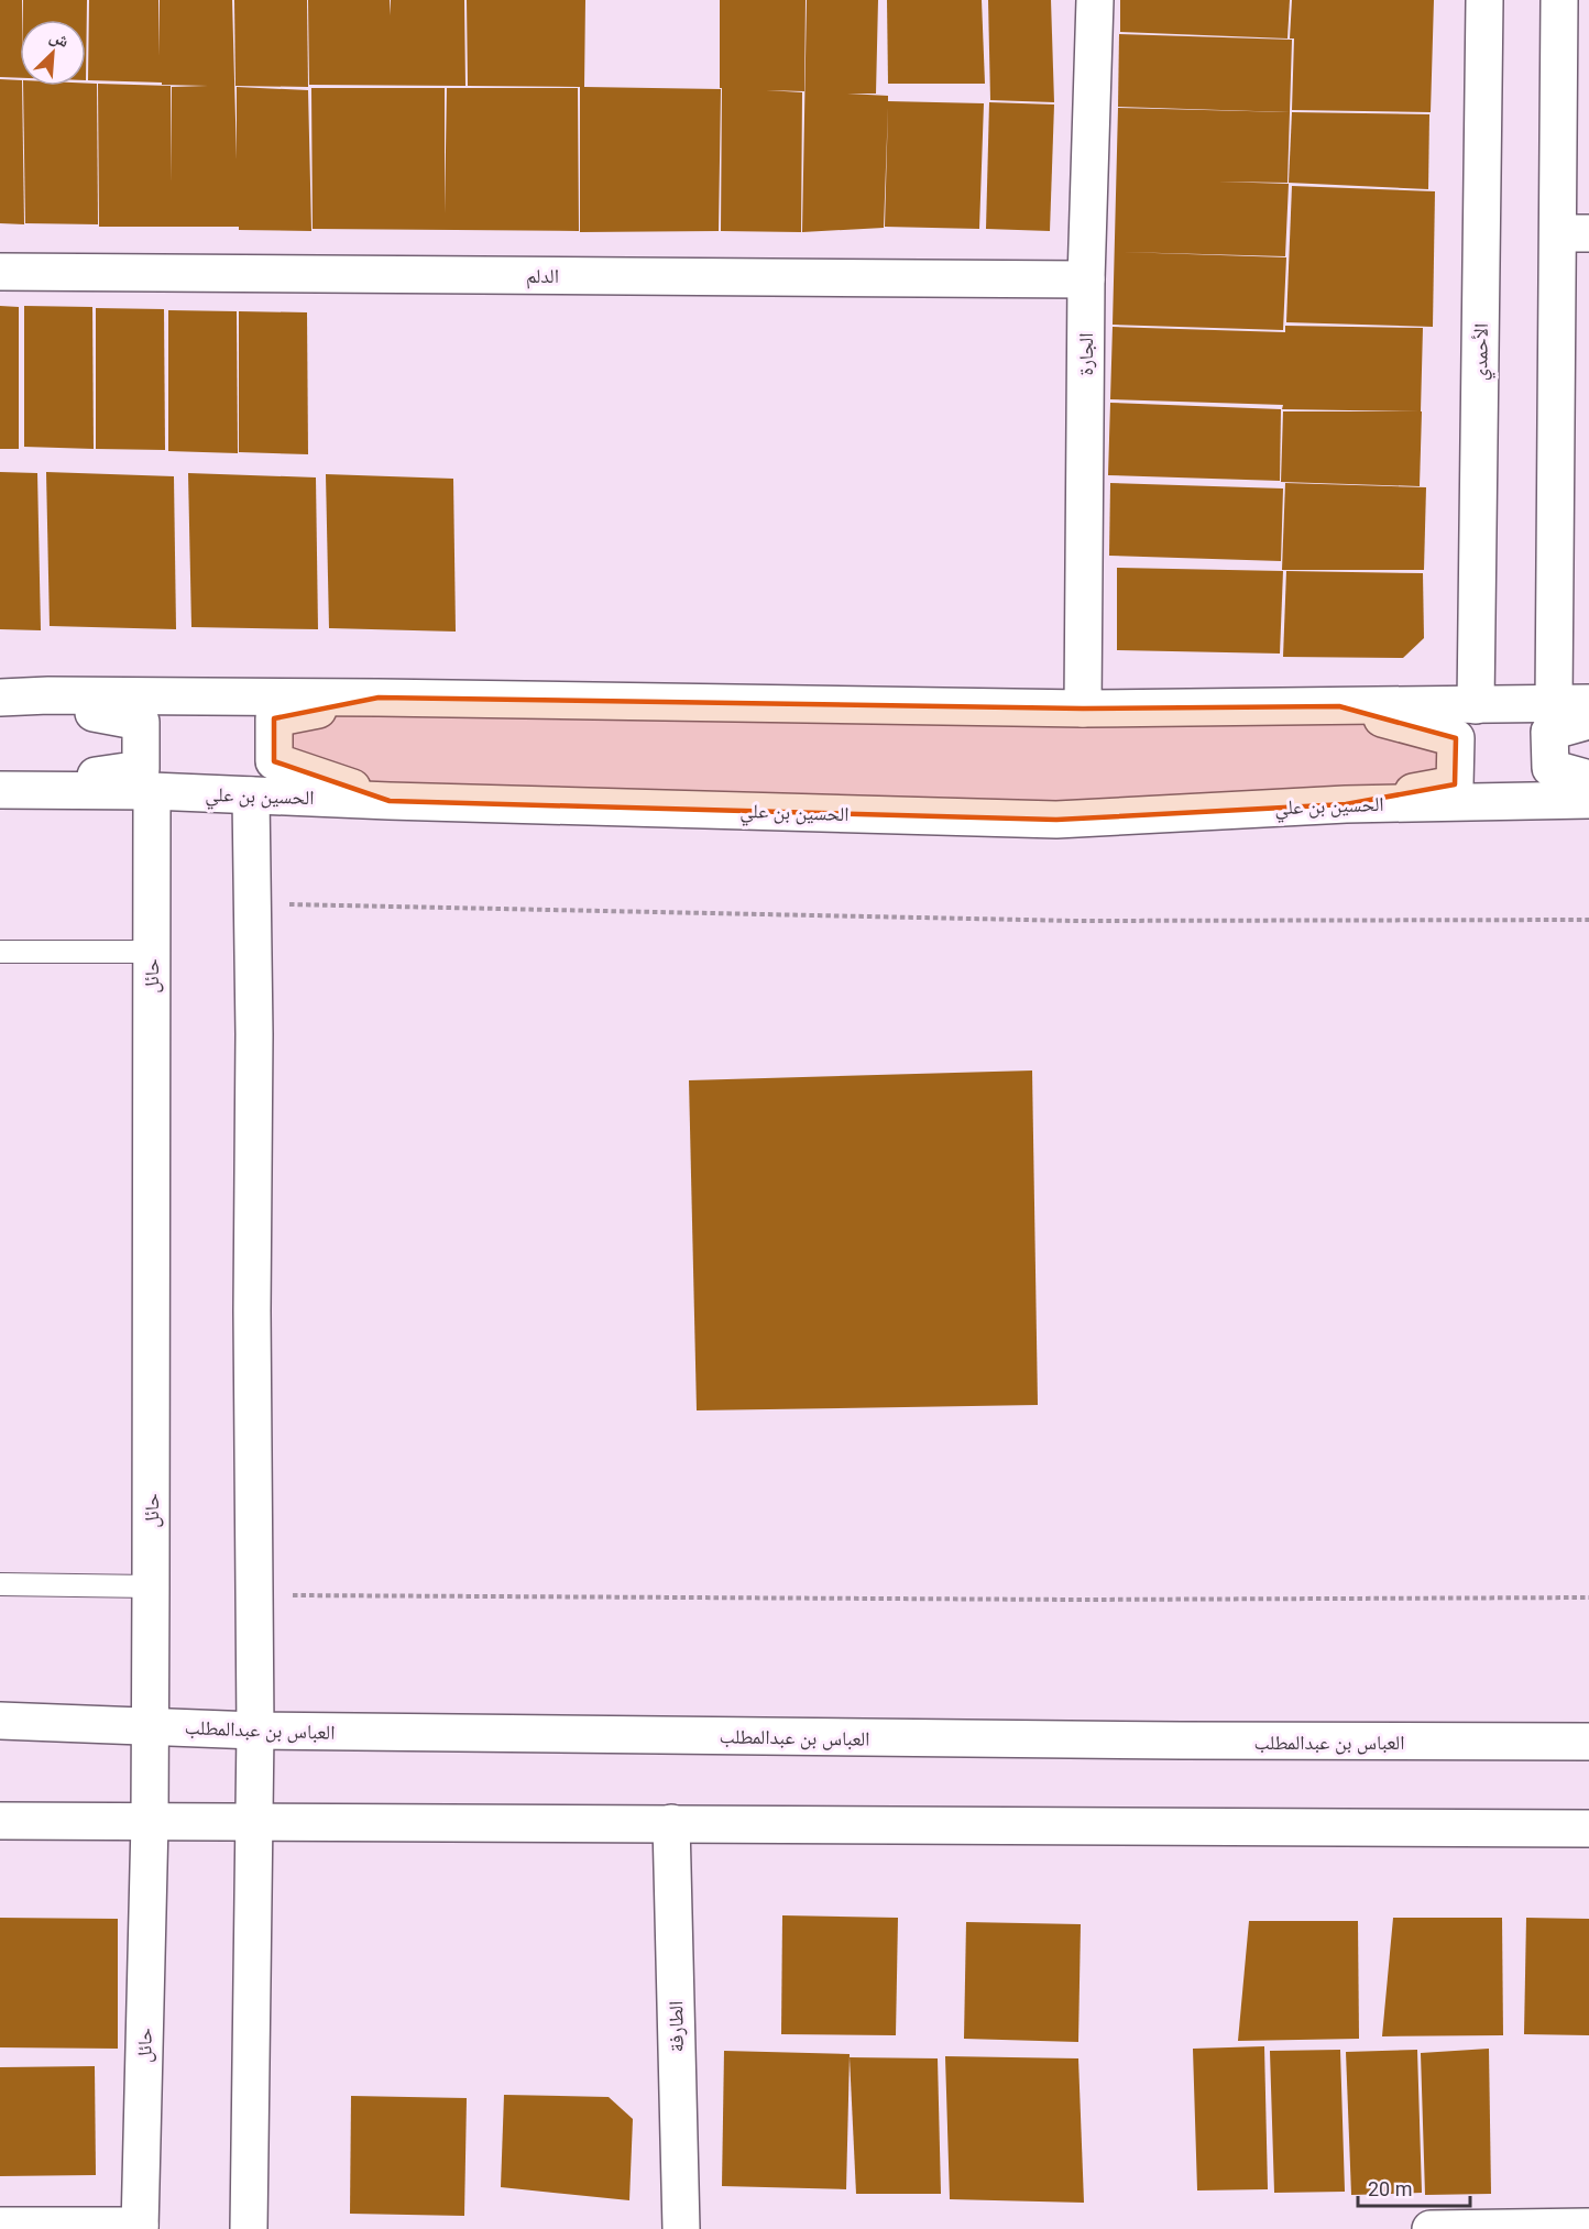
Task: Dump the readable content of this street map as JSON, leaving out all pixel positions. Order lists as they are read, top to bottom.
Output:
{
  "streets": {
    "street": [
      "الدلم",
      "الأحمدي",
      "الجارة",
      "الحسين بن علي",
      "حائل",
      "العباس بن عبدالمطلب",
      "الطارفة"
    ]
  },
  "crossings": [
    ["الدلم", "الجارة"],
    ["الحسين بن علي", "حائل"],
    ["حائل", "العباس بن عبدالمطلب"]
  ],
  "scale_bar": "20 m",
  "north": "top right"
}
